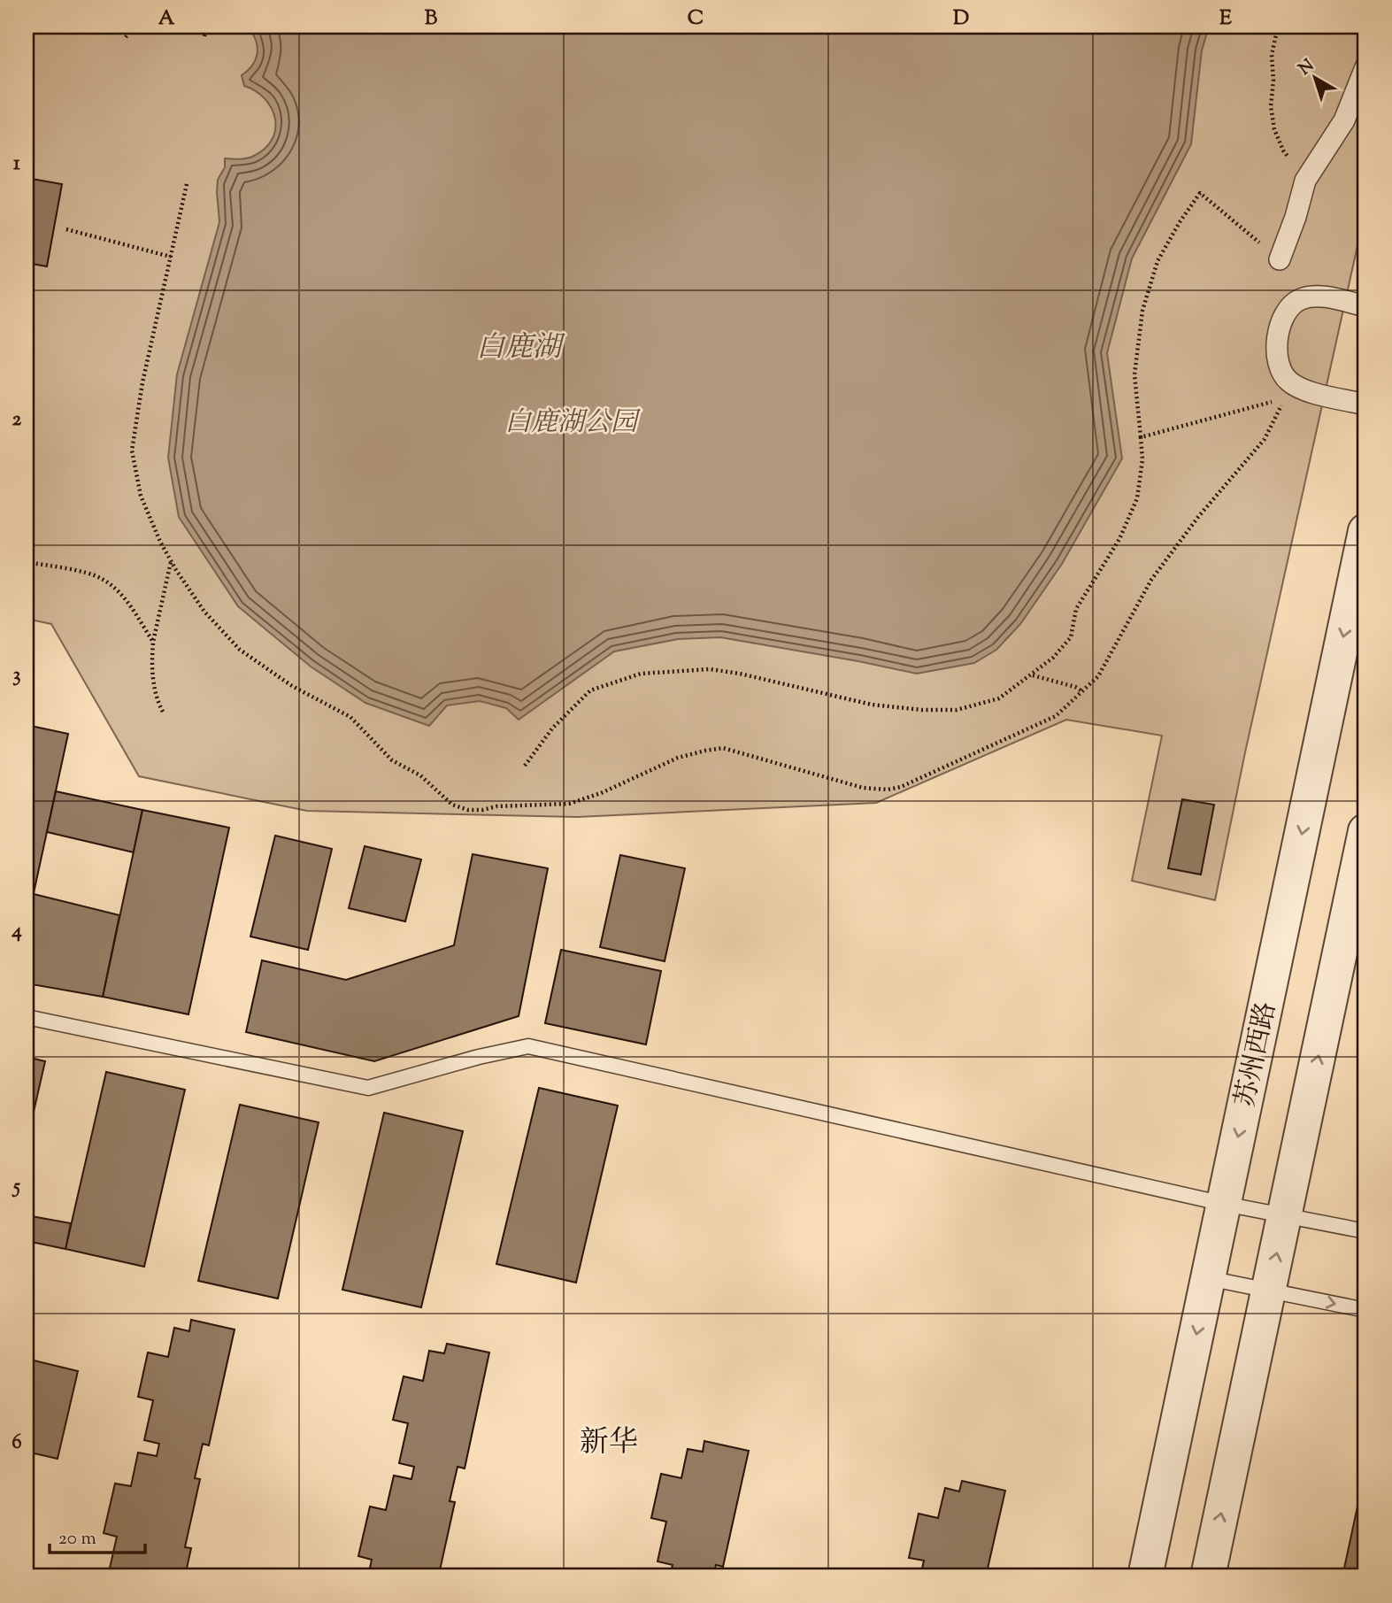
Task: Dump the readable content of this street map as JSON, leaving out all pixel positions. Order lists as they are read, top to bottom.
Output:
{
  "streets": {
    "street": ["苏州西路"]
  },
  "districts": ["新华"],
  "water": ["白鹿湖"],
  "parks": ["白鹿湖公园"],
  "scale_bar": "20 m",
  "north": "top left",
  "grid": {
    "columns": [
      "A",
      "B",
      "C",
      "D",
      "E"
    ],
    "rows": [
      "1",
      "2",
      "3",
      "4",
      "5",
      "6"
    ]
  }
}
